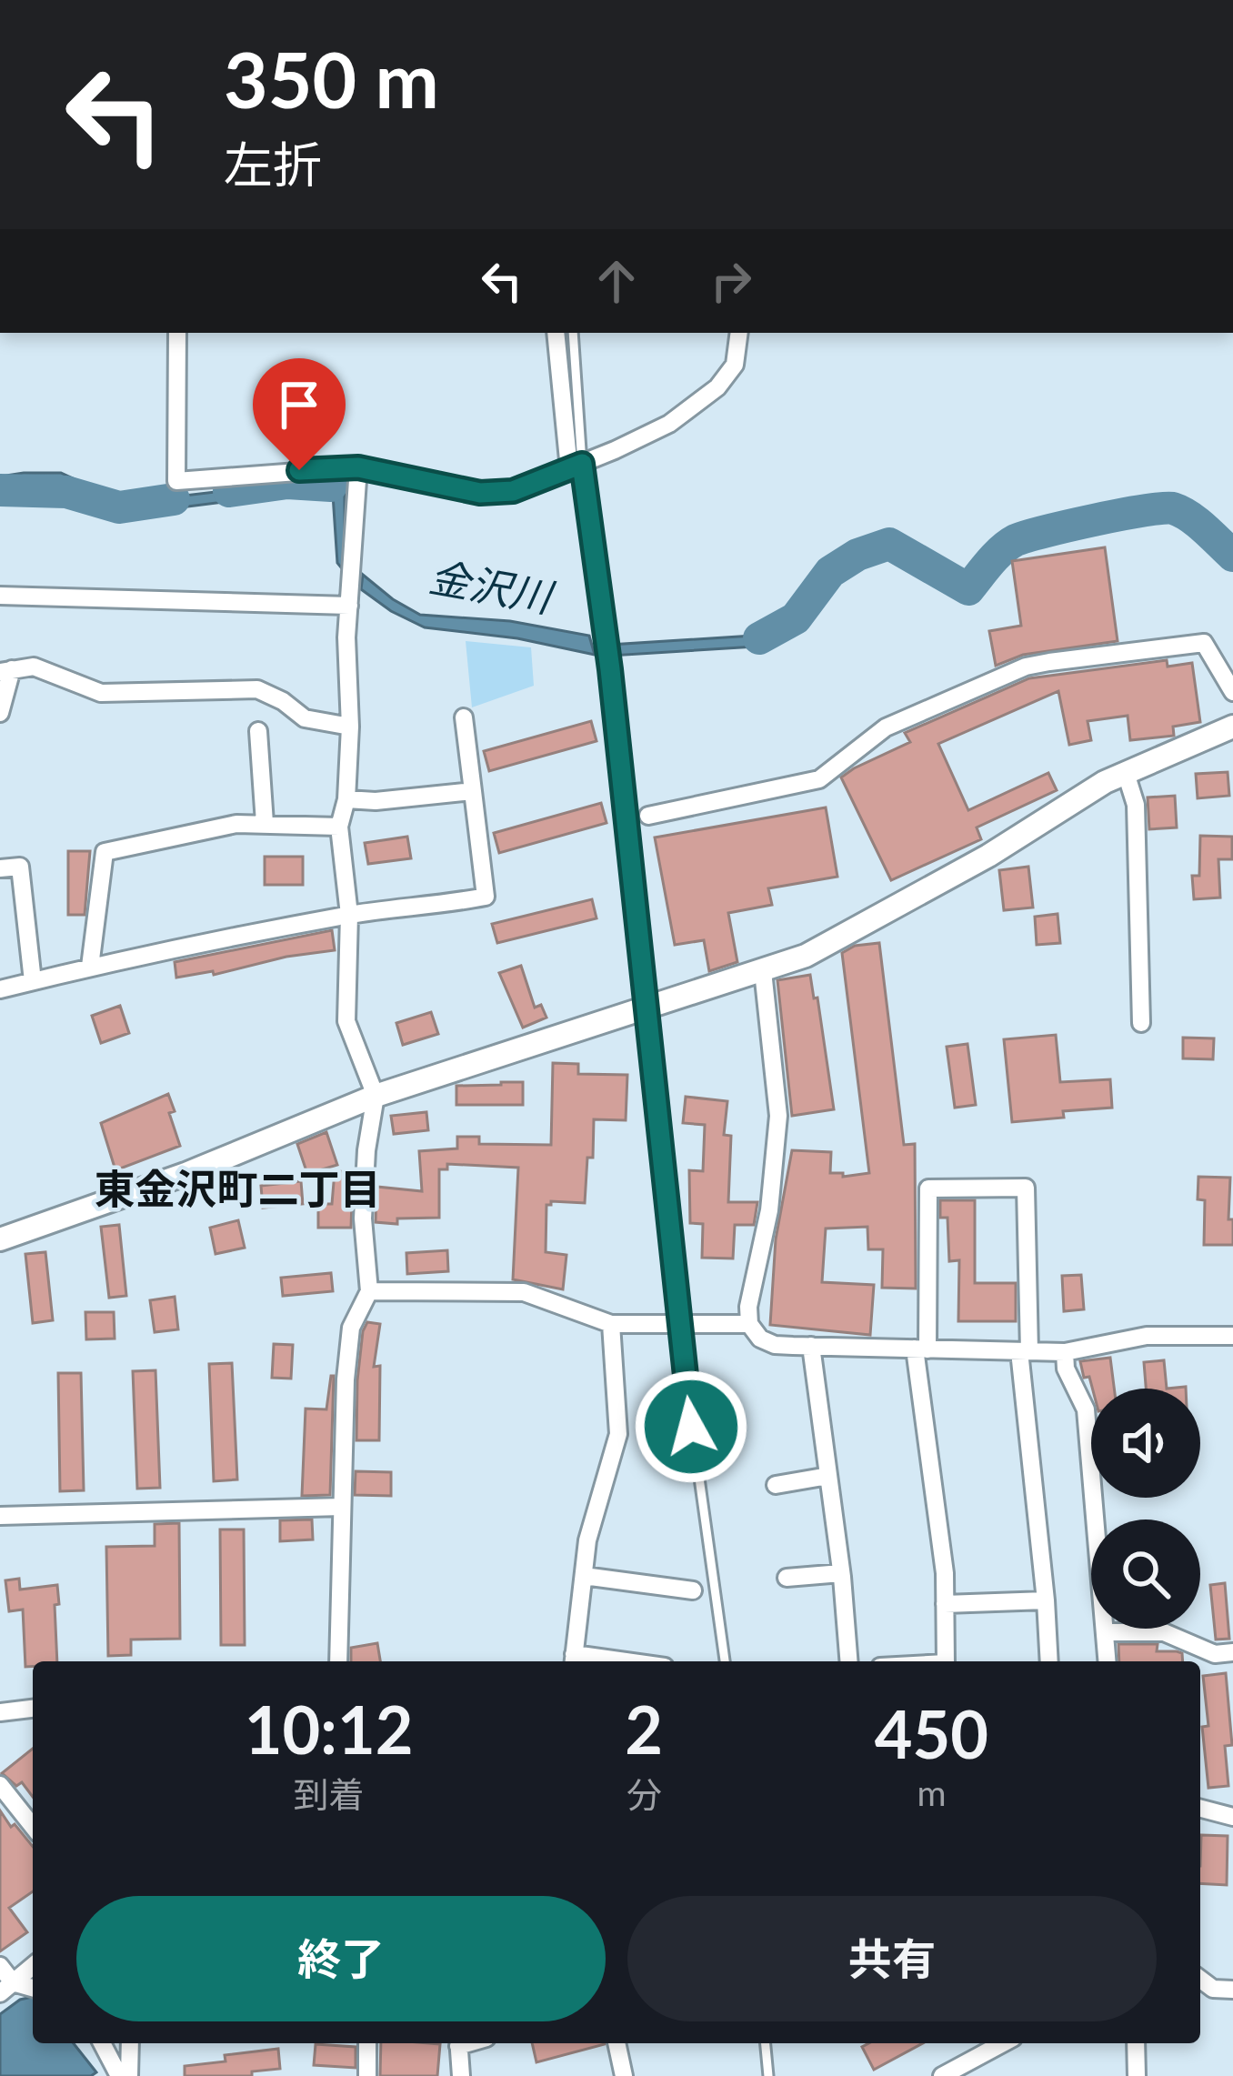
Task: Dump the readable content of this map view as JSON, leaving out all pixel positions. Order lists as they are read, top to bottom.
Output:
{
  "districts": ["東金沢町二丁目"],
  "water": ["金沢川"],
  "page": {
    "turn": ["350 m", "左折"],
    "eta": [
      "10:12",
      "到着",
      "2",
      "分",
      "450",
      "m"
    ],
    "buttons": ["終了", "共有"]
  }
}
